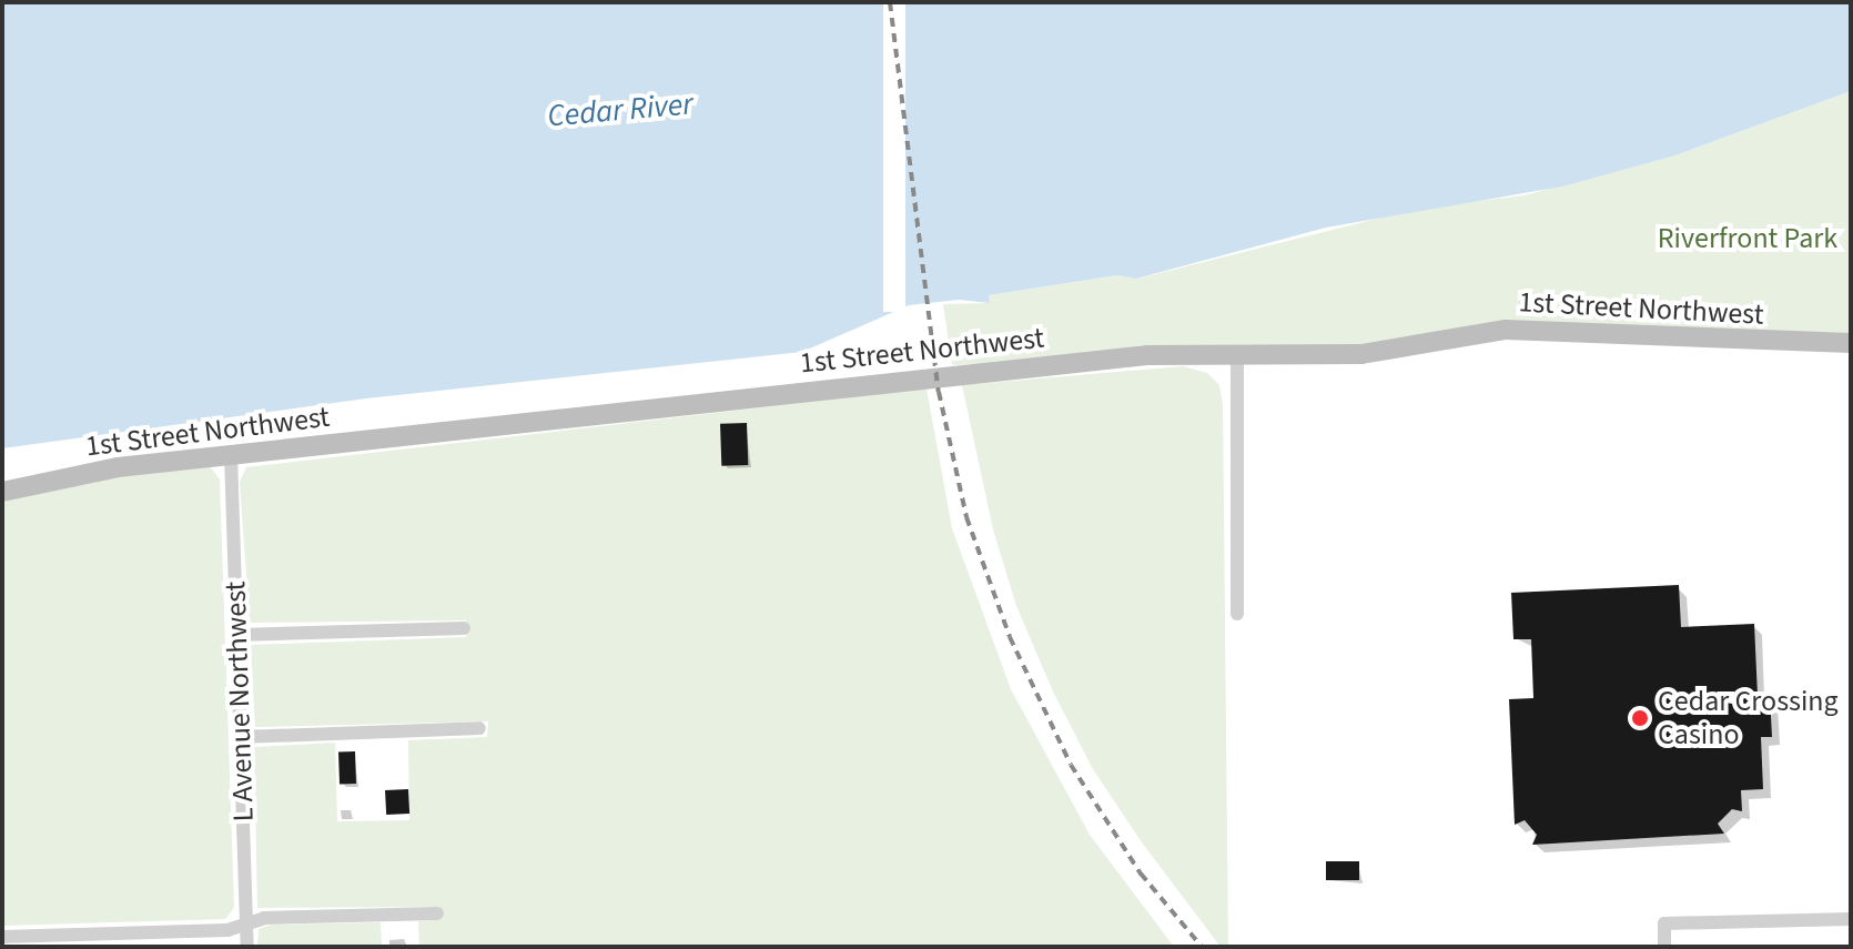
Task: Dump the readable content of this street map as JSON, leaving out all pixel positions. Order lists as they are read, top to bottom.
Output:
{
  "streets": {
    "street": ["1st Street Northwest", "L Avenue Northwest"]
  },
  "crossings": [
    ["1st Street Northwest", "L Avenue Northwest"]
  ],
  "water": ["Cedar River"],
  "parks": ["Riverfront Park"],
  "places": ["Cedar Crossing Casino"]
}
